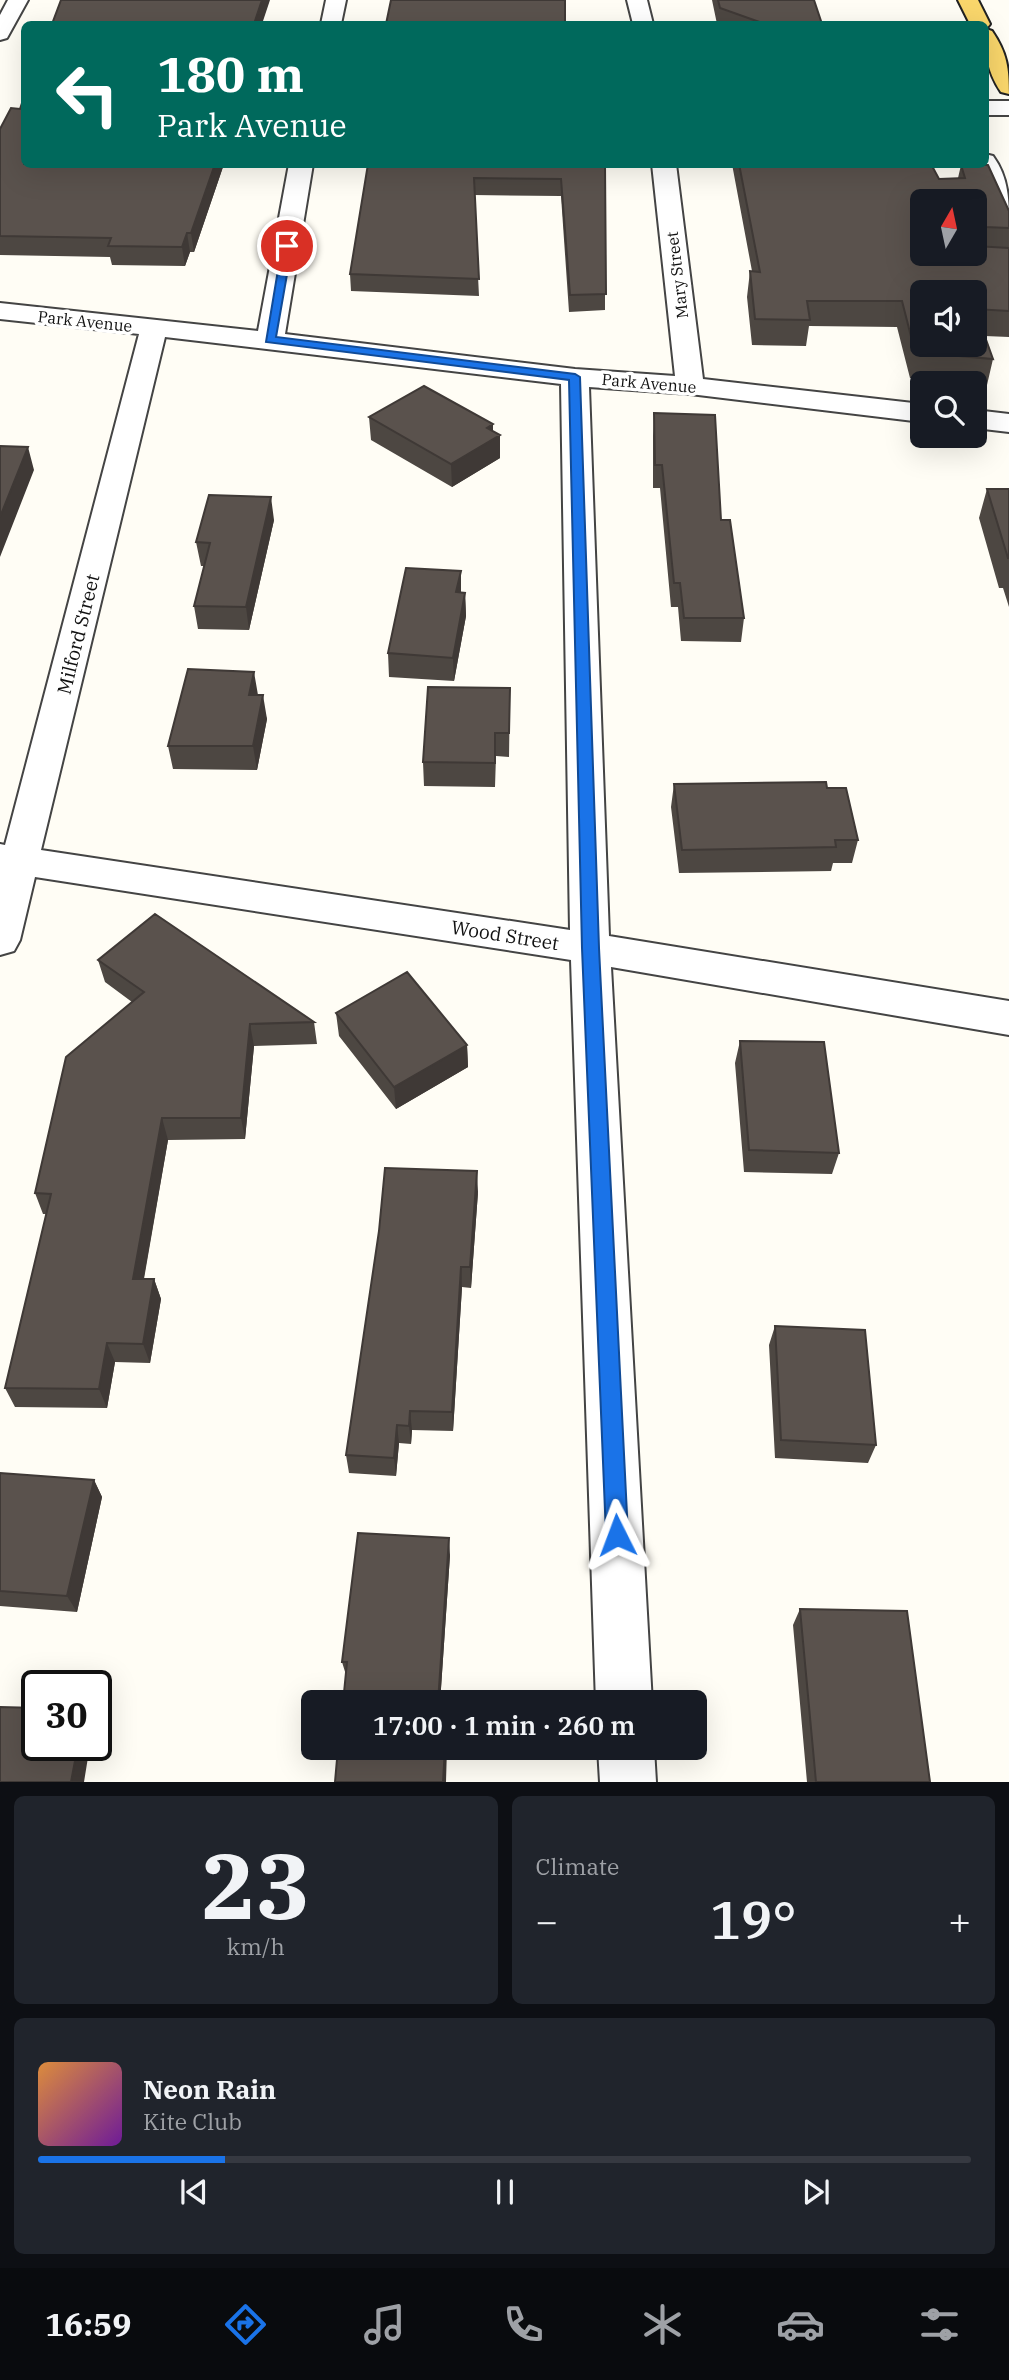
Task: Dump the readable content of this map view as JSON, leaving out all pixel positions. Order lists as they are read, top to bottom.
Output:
{
  "streets": {
    "street": [
      "Mary Street",
      "Park Avenue",
      "Milford Street",
      "Wood Street"
    ]
  },
  "crossings": [
    ["Mary Street", "Park Avenue"],
    ["Park Avenue", "Milford Street"],
    ["Milford Street", "Wood Street"]
  ],
  "north": "top",
  "page": {
    "turn": ["180 m", "Park Avenue"],
    "limit": "30",
    "trip": "17:00 · 1 min · 260 m",
    "tile": [
      ["23", "km/h"],
      "Climate"
    ],
    "heat": ["−", "19°", "+"],
    "song": ["Neon Rain", "Kite Club"],
    "tabs": "16:59"
  }
}
